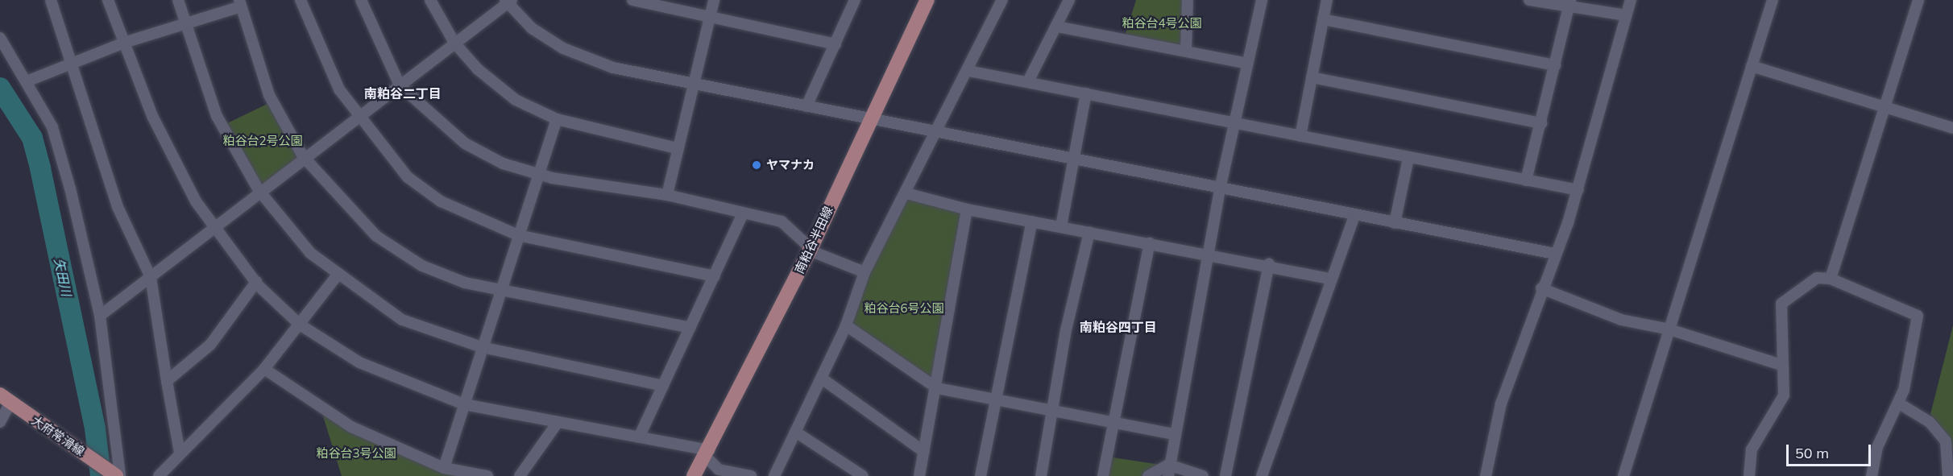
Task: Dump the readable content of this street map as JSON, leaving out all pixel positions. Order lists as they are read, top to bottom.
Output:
{
  "streets": {
    "main road": ["南粕谷半田線", "大府常滑線"]
  },
  "districts": ["南粕谷二丁目", "南粕谷四丁目"],
  "water": ["矢田川"],
  "parks": [
    "粕谷台4号公園",
    "粕谷台2号公園",
    "粕谷台6号公園",
    "粕谷台3号公園"
  ],
  "places": ["ヤマナカ"],
  "scale_bar": "50 m"
}
